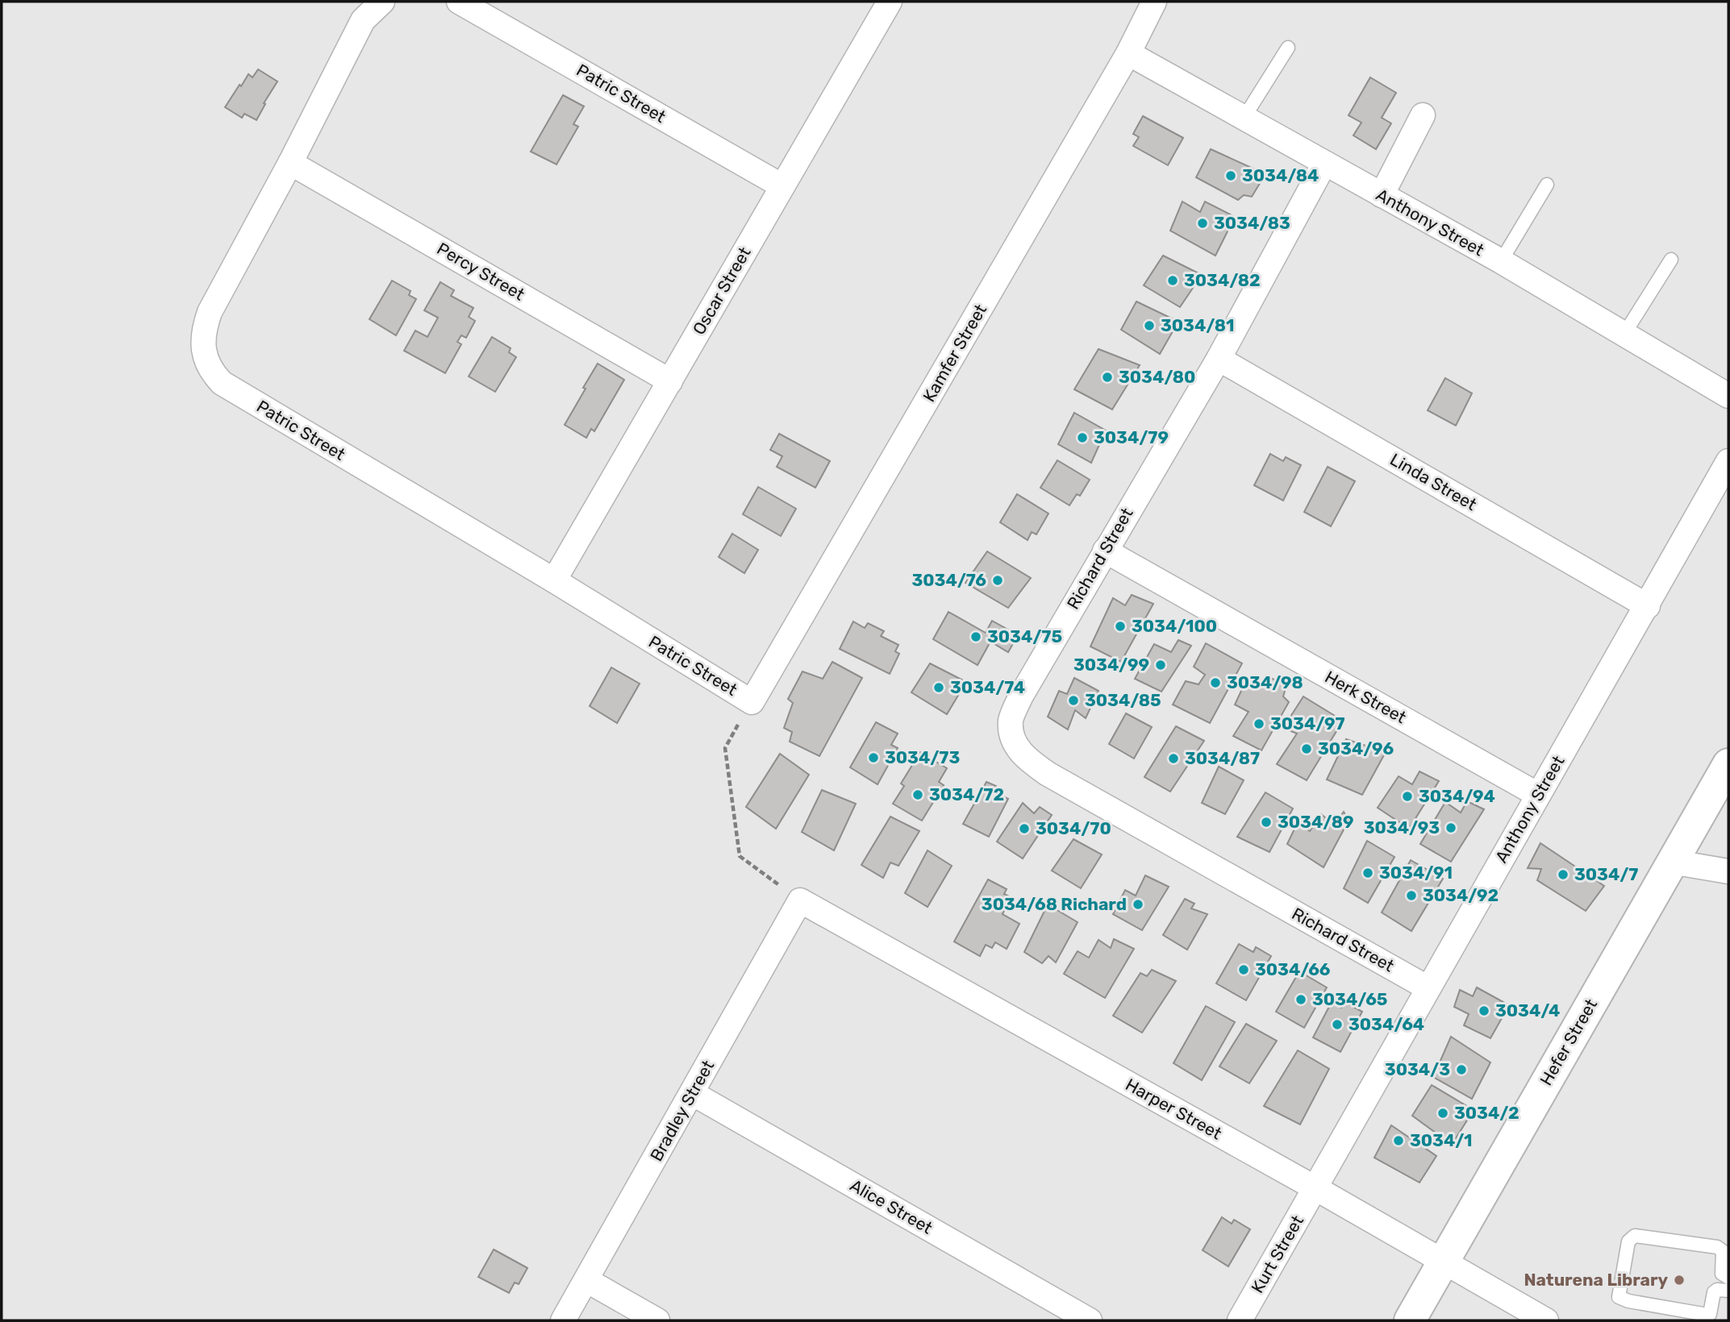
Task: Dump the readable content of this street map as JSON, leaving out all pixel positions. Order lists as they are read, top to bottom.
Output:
{
  "streets": {
    "street": [
      "Patric Street",
      "Anthony Street",
      "Percy Street",
      "Oscar Street",
      "Kamfer Street",
      "Linda Street",
      "Richard Street",
      "Herk Street",
      "Hefer Street",
      "Harper Street",
      "Bradley Street",
      "Alice Street",
      "Kurt Street"
    ]
  },
  "crossings": [
    ["Patric Street", "Percy Street"],
    ["Patric Street", "Oscar Street"],
    ["Patric Street", "Kamfer Street"],
    ["Anthony Street", "Kamfer Street"],
    ["Anthony Street", "Linda Street"],
    ["Anthony Street", "Richard Street"],
    ["Anthony Street", "Herk Street"],
    ["Anthony Street", "Harper Street"],
    ["Anthony Street", "Kurt Street"],
    ["Percy Street", "Oscar Street"],
    ["Linda Street", "Richard Street"],
    ["Richard Street", "Herk Street"],
    ["Hefer Street", "Harper Street"],
    ["Harper Street", "Bradley Street"],
    ["Harper Street", "Kurt Street"],
    ["Bradley Street", "Alice Street"]
  ],
  "places": [
    "3034/84",
    "3034/83",
    "3034/82",
    "3034/81",
    "3034/80",
    "3034/79",
    "3034/76",
    "3034/100",
    "3034/75",
    "3034/99",
    "3034/98",
    "3034/74",
    "3034/85",
    "3034/97",
    "3034/96",
    "3034/73",
    "3034/87",
    "3034/72",
    "3034/94",
    "3034/89",
    "3034/93",
    "3034/70",
    "3034/91",
    "3034/7",
    "3034/92",
    "3034/68 Richard",
    "3034/66",
    "3034/65",
    "3034/4",
    "3034/64",
    "3034/3",
    "3034/2",
    "3034/1",
    "Naturena Library"
  ]
}
